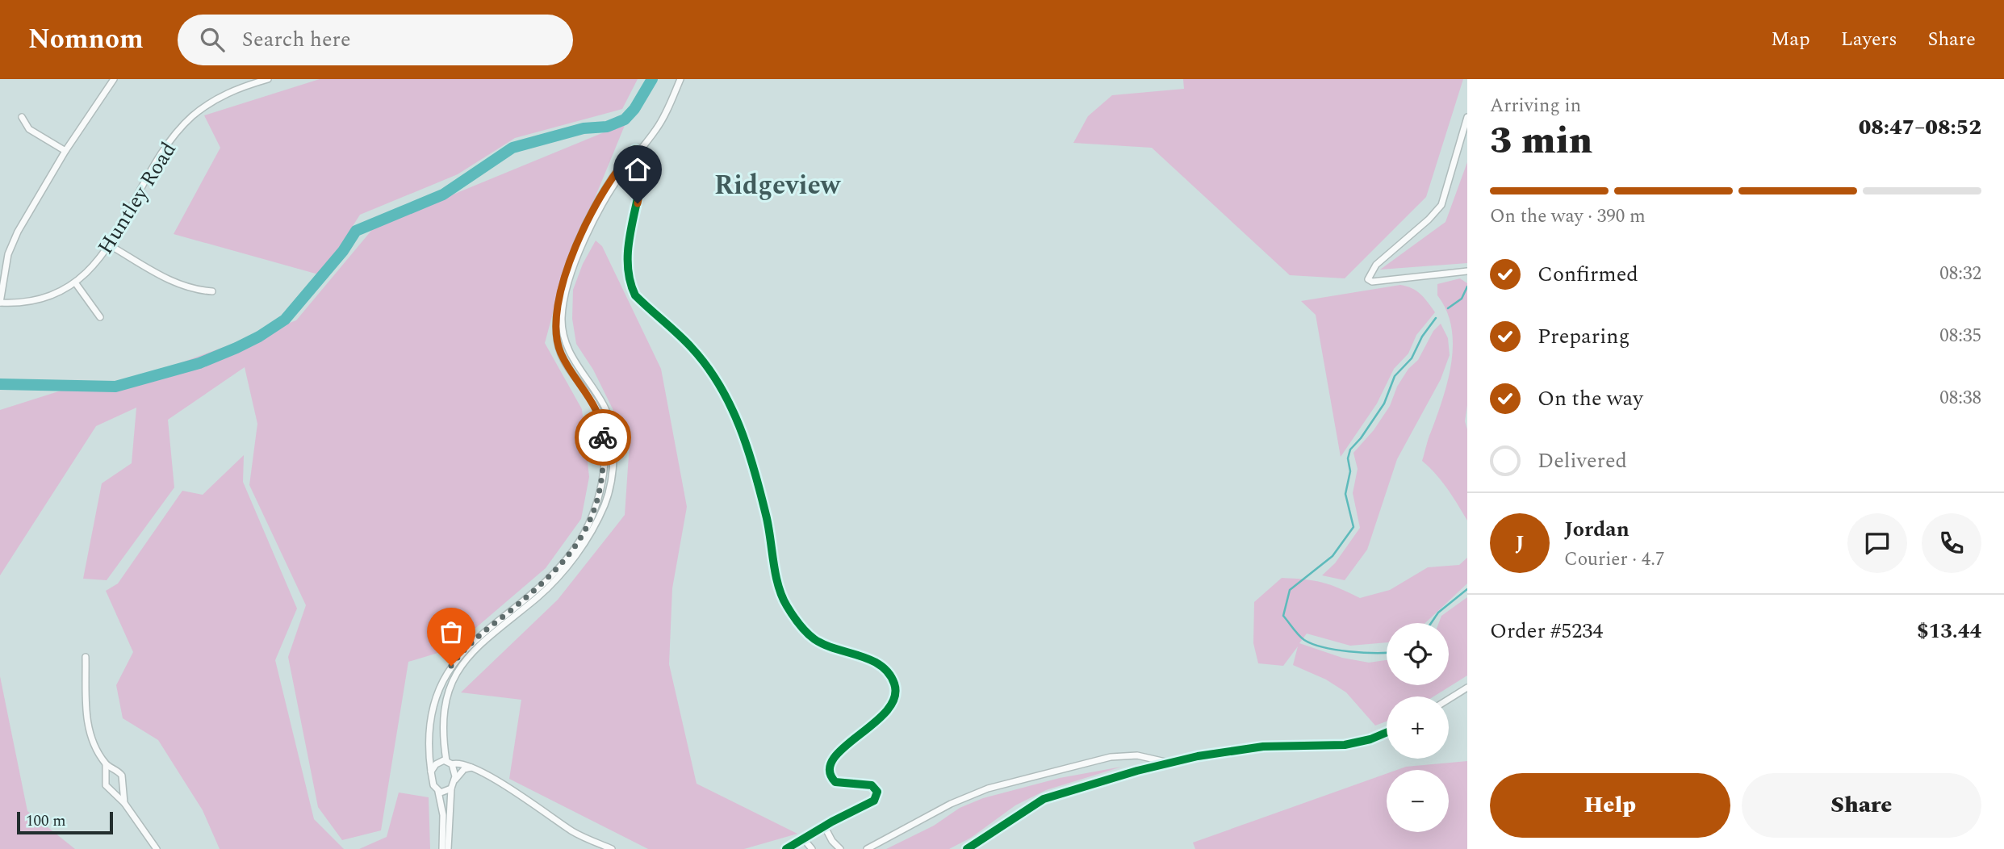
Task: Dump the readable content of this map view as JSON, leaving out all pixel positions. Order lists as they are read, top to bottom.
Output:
{
  "streets": {
    "street": ["Huntley Road"]
  },
  "districts": ["Ridgeview"],
  "scale_bar": "100 m",
  "page": {
    "header": "Nomnom",
    "search": "Search here",
    "nav": ["Map", "Layers", "Share"],
    "heading": ["3 min", "Arriving in", "08:47–08:52"],
    "panel": [
      "Jordan",
      "Courier · 4.7",
      "Order #5234",
      "$13.44"
    ],
    "bar": "On the way · 390 m",
    "list": [
      ["Confirmed", "08:32"],
      ["Preparing", "08:35"],
      ["On the way", "08:38"],
      "Delivered"
    ],
    "round": "J",
    "map_buttons": ["+", "−"],
    "buttons": ["Help", "Share"],
    "scale": "100 m"
  }
}
